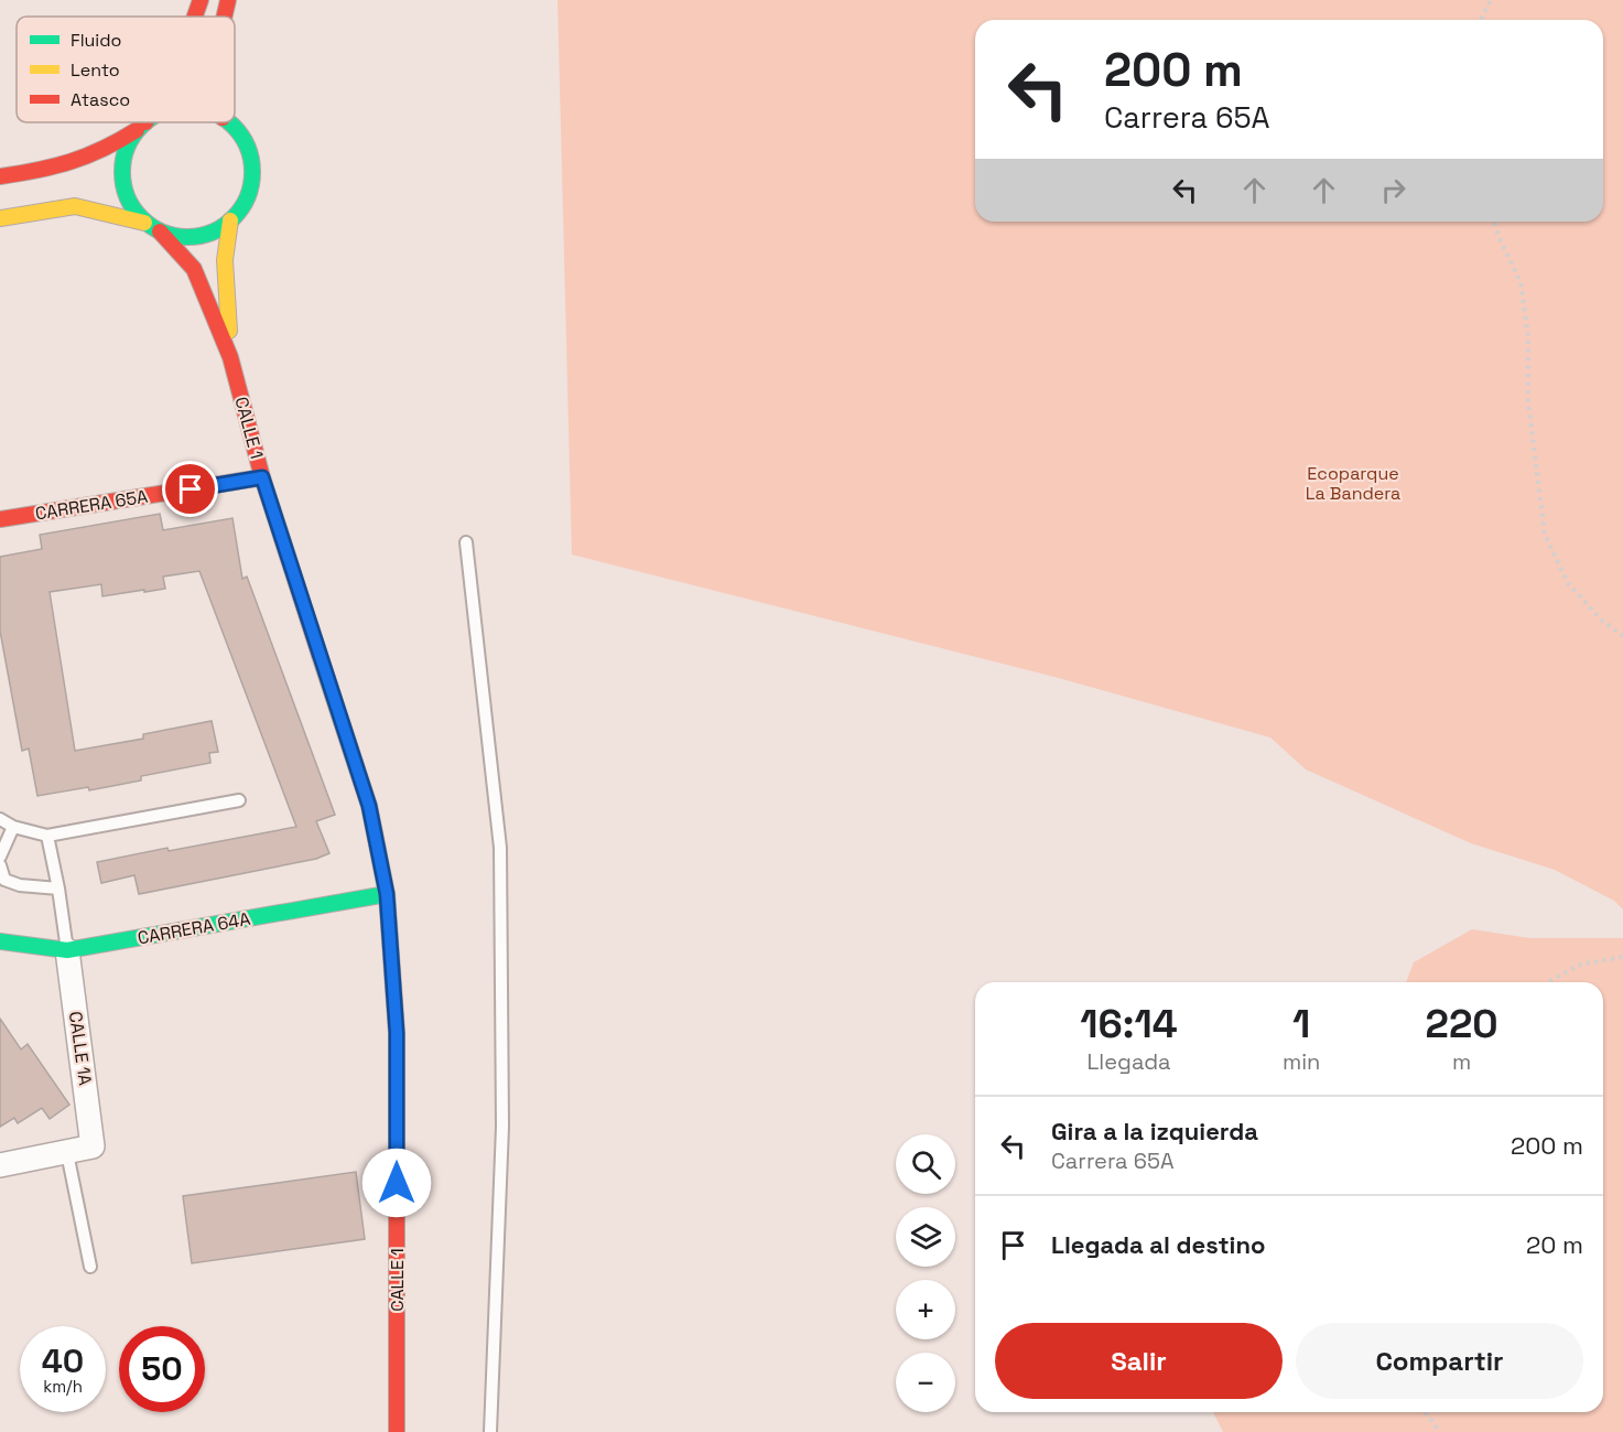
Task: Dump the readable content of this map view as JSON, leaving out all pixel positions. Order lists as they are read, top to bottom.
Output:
{
  "streets": {
    "main road": ["CALLE 1", "CARRERA 65A", "CARRERA 64A"],
    "street": ["CALLE 1A"]
  },
  "crossings": [
    ["CALLE 1", "CARRERA 65A"],
    ["CALLE 1", "CARRERA 64A"],
    ["CARRERA 64A", "CALLE 1A"]
  ],
  "parks": ["Ecoparque La Bandera"],
  "legend": ["Fluido", "Lento", "Atasco"],
  "page": {
    "turn": ["200 m", "Carrera 65A"],
    "eta": [
      "16:14",
      "Llegada",
      "1",
      "min",
      "220",
      "m"
    ],
    "list": [
      {
        "name": "Gira a la izquierda",
        "note": "Carrera 65A",
        "value": "200 m"
      },
      {
        "name": "Llegada al destino",
        "value": "20 m"
      }
    ],
    "map_buttons": ["+", "−"],
    "buttons": ["Salir", "Compartir"],
    "speed": "40 km/h",
    "limit": "50"
  }
}
